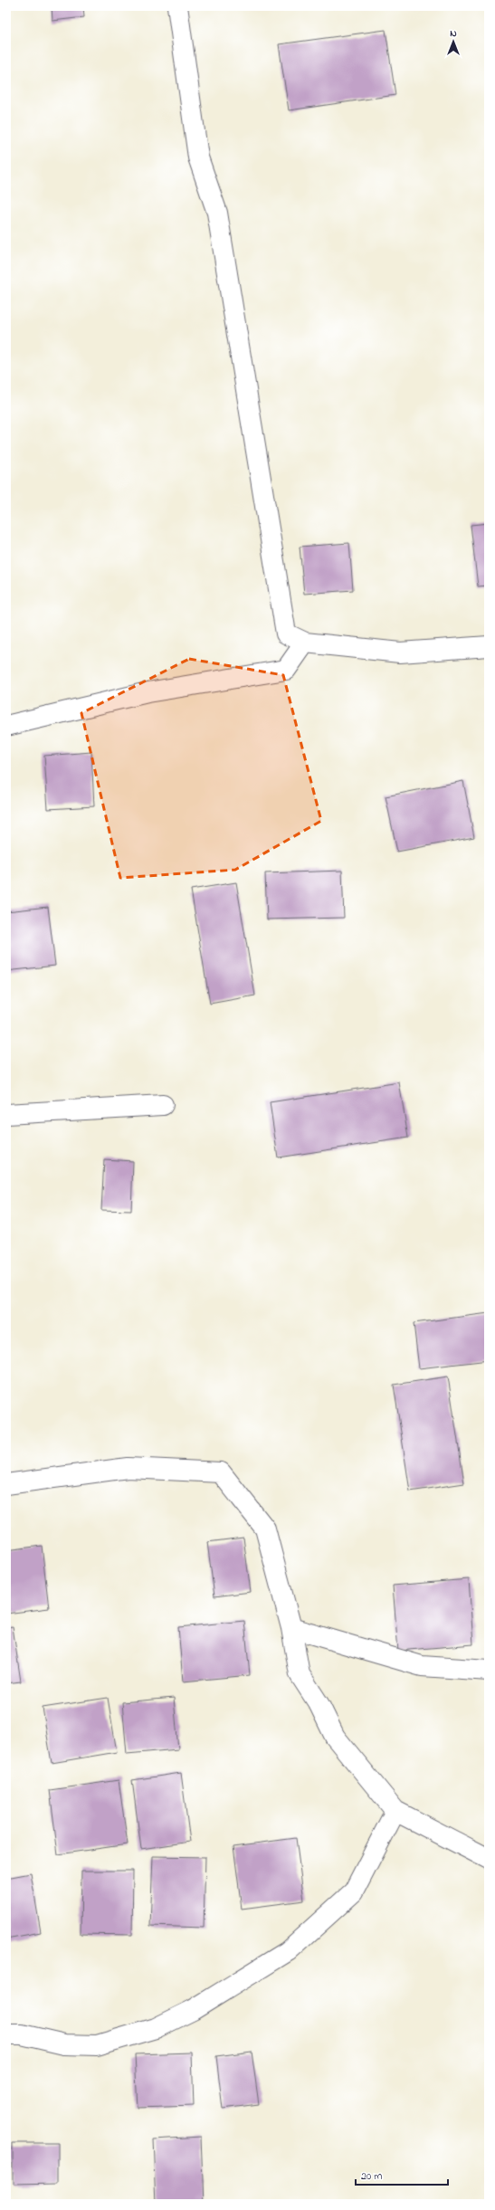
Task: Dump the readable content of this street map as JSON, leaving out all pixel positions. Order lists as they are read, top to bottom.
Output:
{
  "scale_bar": "20 m",
  "north": "top"
}
